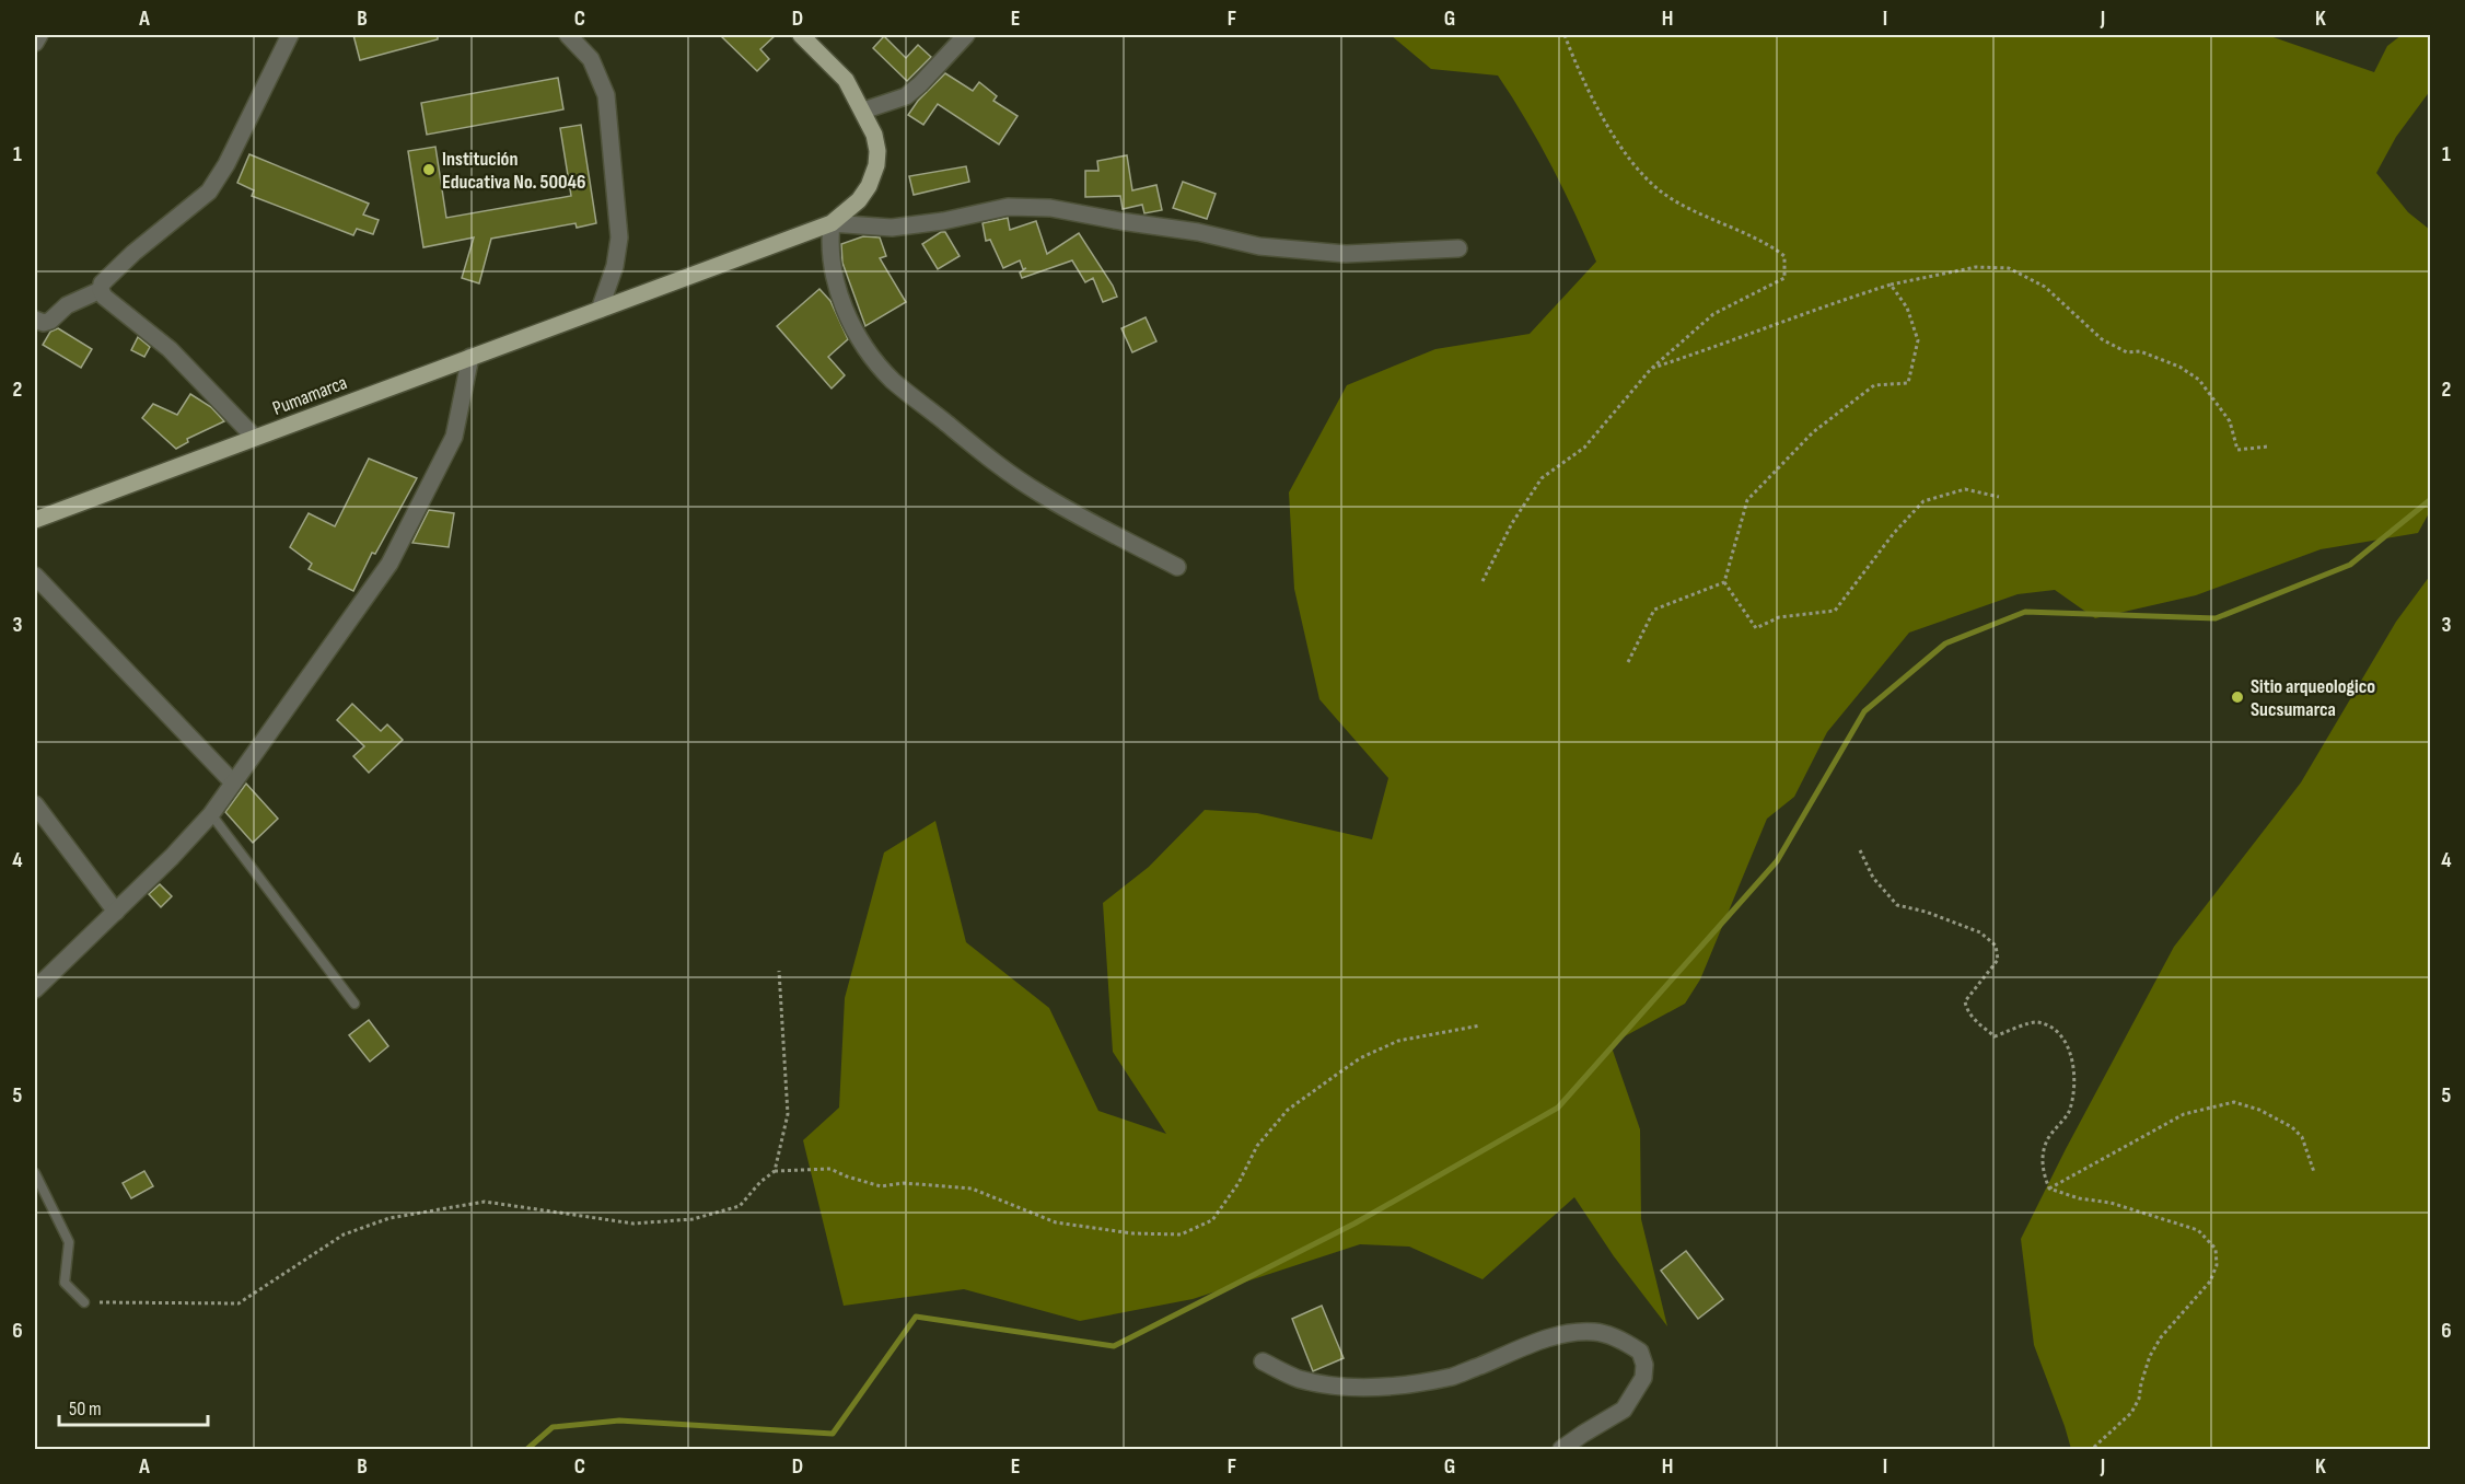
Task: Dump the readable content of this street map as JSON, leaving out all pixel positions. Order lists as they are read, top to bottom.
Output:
{
  "streets": {
    "main road": ["Pumamarca"]
  },
  "places": ["Institución Educativa No. 50046", "Sitio arqueologico Sucsumarca"],
  "scale_bar": "50 m",
  "grid": {
    "columns": [
      "A",
      "B",
      "C",
      "D",
      "E",
      "F",
      "G",
      "H",
      "I",
      "J",
      "K"
    ],
    "rows": [
      "1",
      "2",
      "3",
      "4",
      "5",
      "6"
    ]
  }
}
